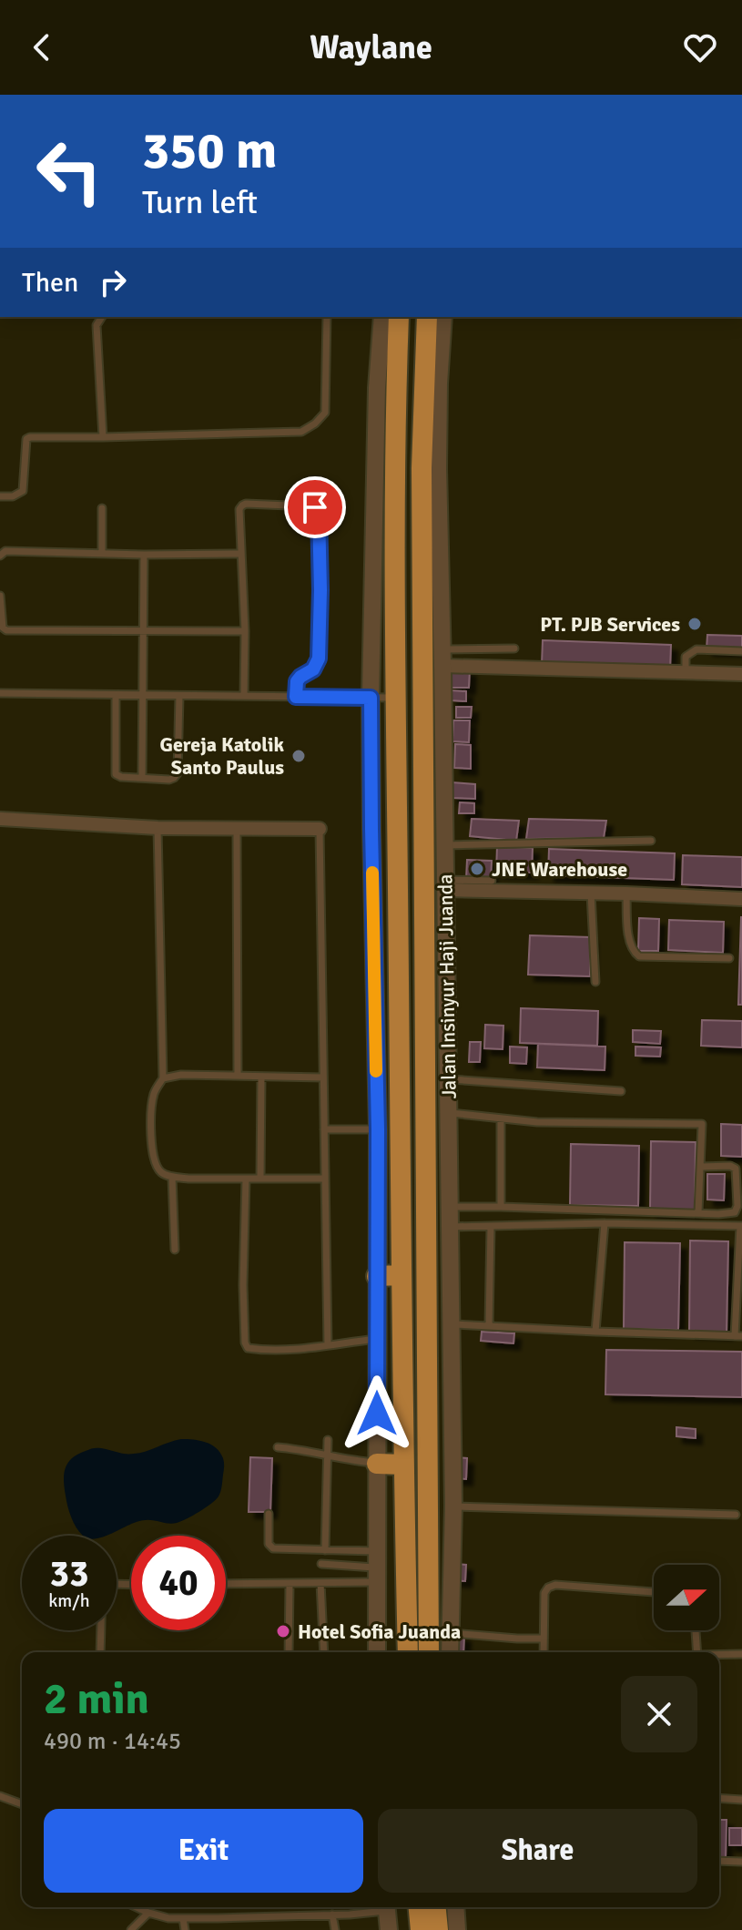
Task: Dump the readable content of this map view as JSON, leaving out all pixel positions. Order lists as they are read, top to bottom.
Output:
{
  "streets": {
    "highway": ["Jalan Insinyur Haji Juanda"]
  },
  "places": [
    "PT. PJB Services",
    "Gereja Katolik Santo Paulus",
    "JNE Warehouse",
    "Hotel Sofia Juanda"
  ],
  "north": "right",
  "page": {
    "header": "Waylane",
    "turn": ["350 m", "Turn left"],
    "then": "Then",
    "speed": "33 km/h",
    "limit": "40",
    "heading": ["2 min", "490 m · 14:45"],
    "buttons": ["Exit", "Share"]
  }
}
